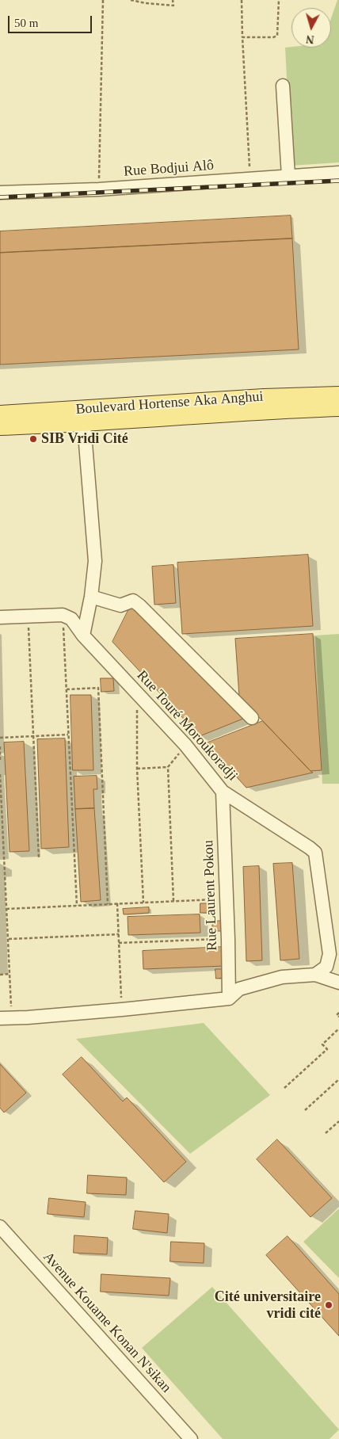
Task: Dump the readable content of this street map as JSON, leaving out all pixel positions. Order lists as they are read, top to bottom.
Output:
{
  "streets": {
    "main road": ["Boulevard Hortense Aka Anghui"],
    "street": [
      "Rue Bodjui Alô",
      "Rue Touré Moroukoradji",
      "Rue Laurent Pokou",
      "Avenue Kouame Konan N'sikan"
    ]
  },
  "crossings": [
    ["Rue Touré Moroukoradji", "Rue Laurent Pokou"]
  ],
  "places": ["SIB Vridi Cité", "Cité universitaire vridi cité"],
  "scale_bar": "50 m",
  "north": "bottom"
}
